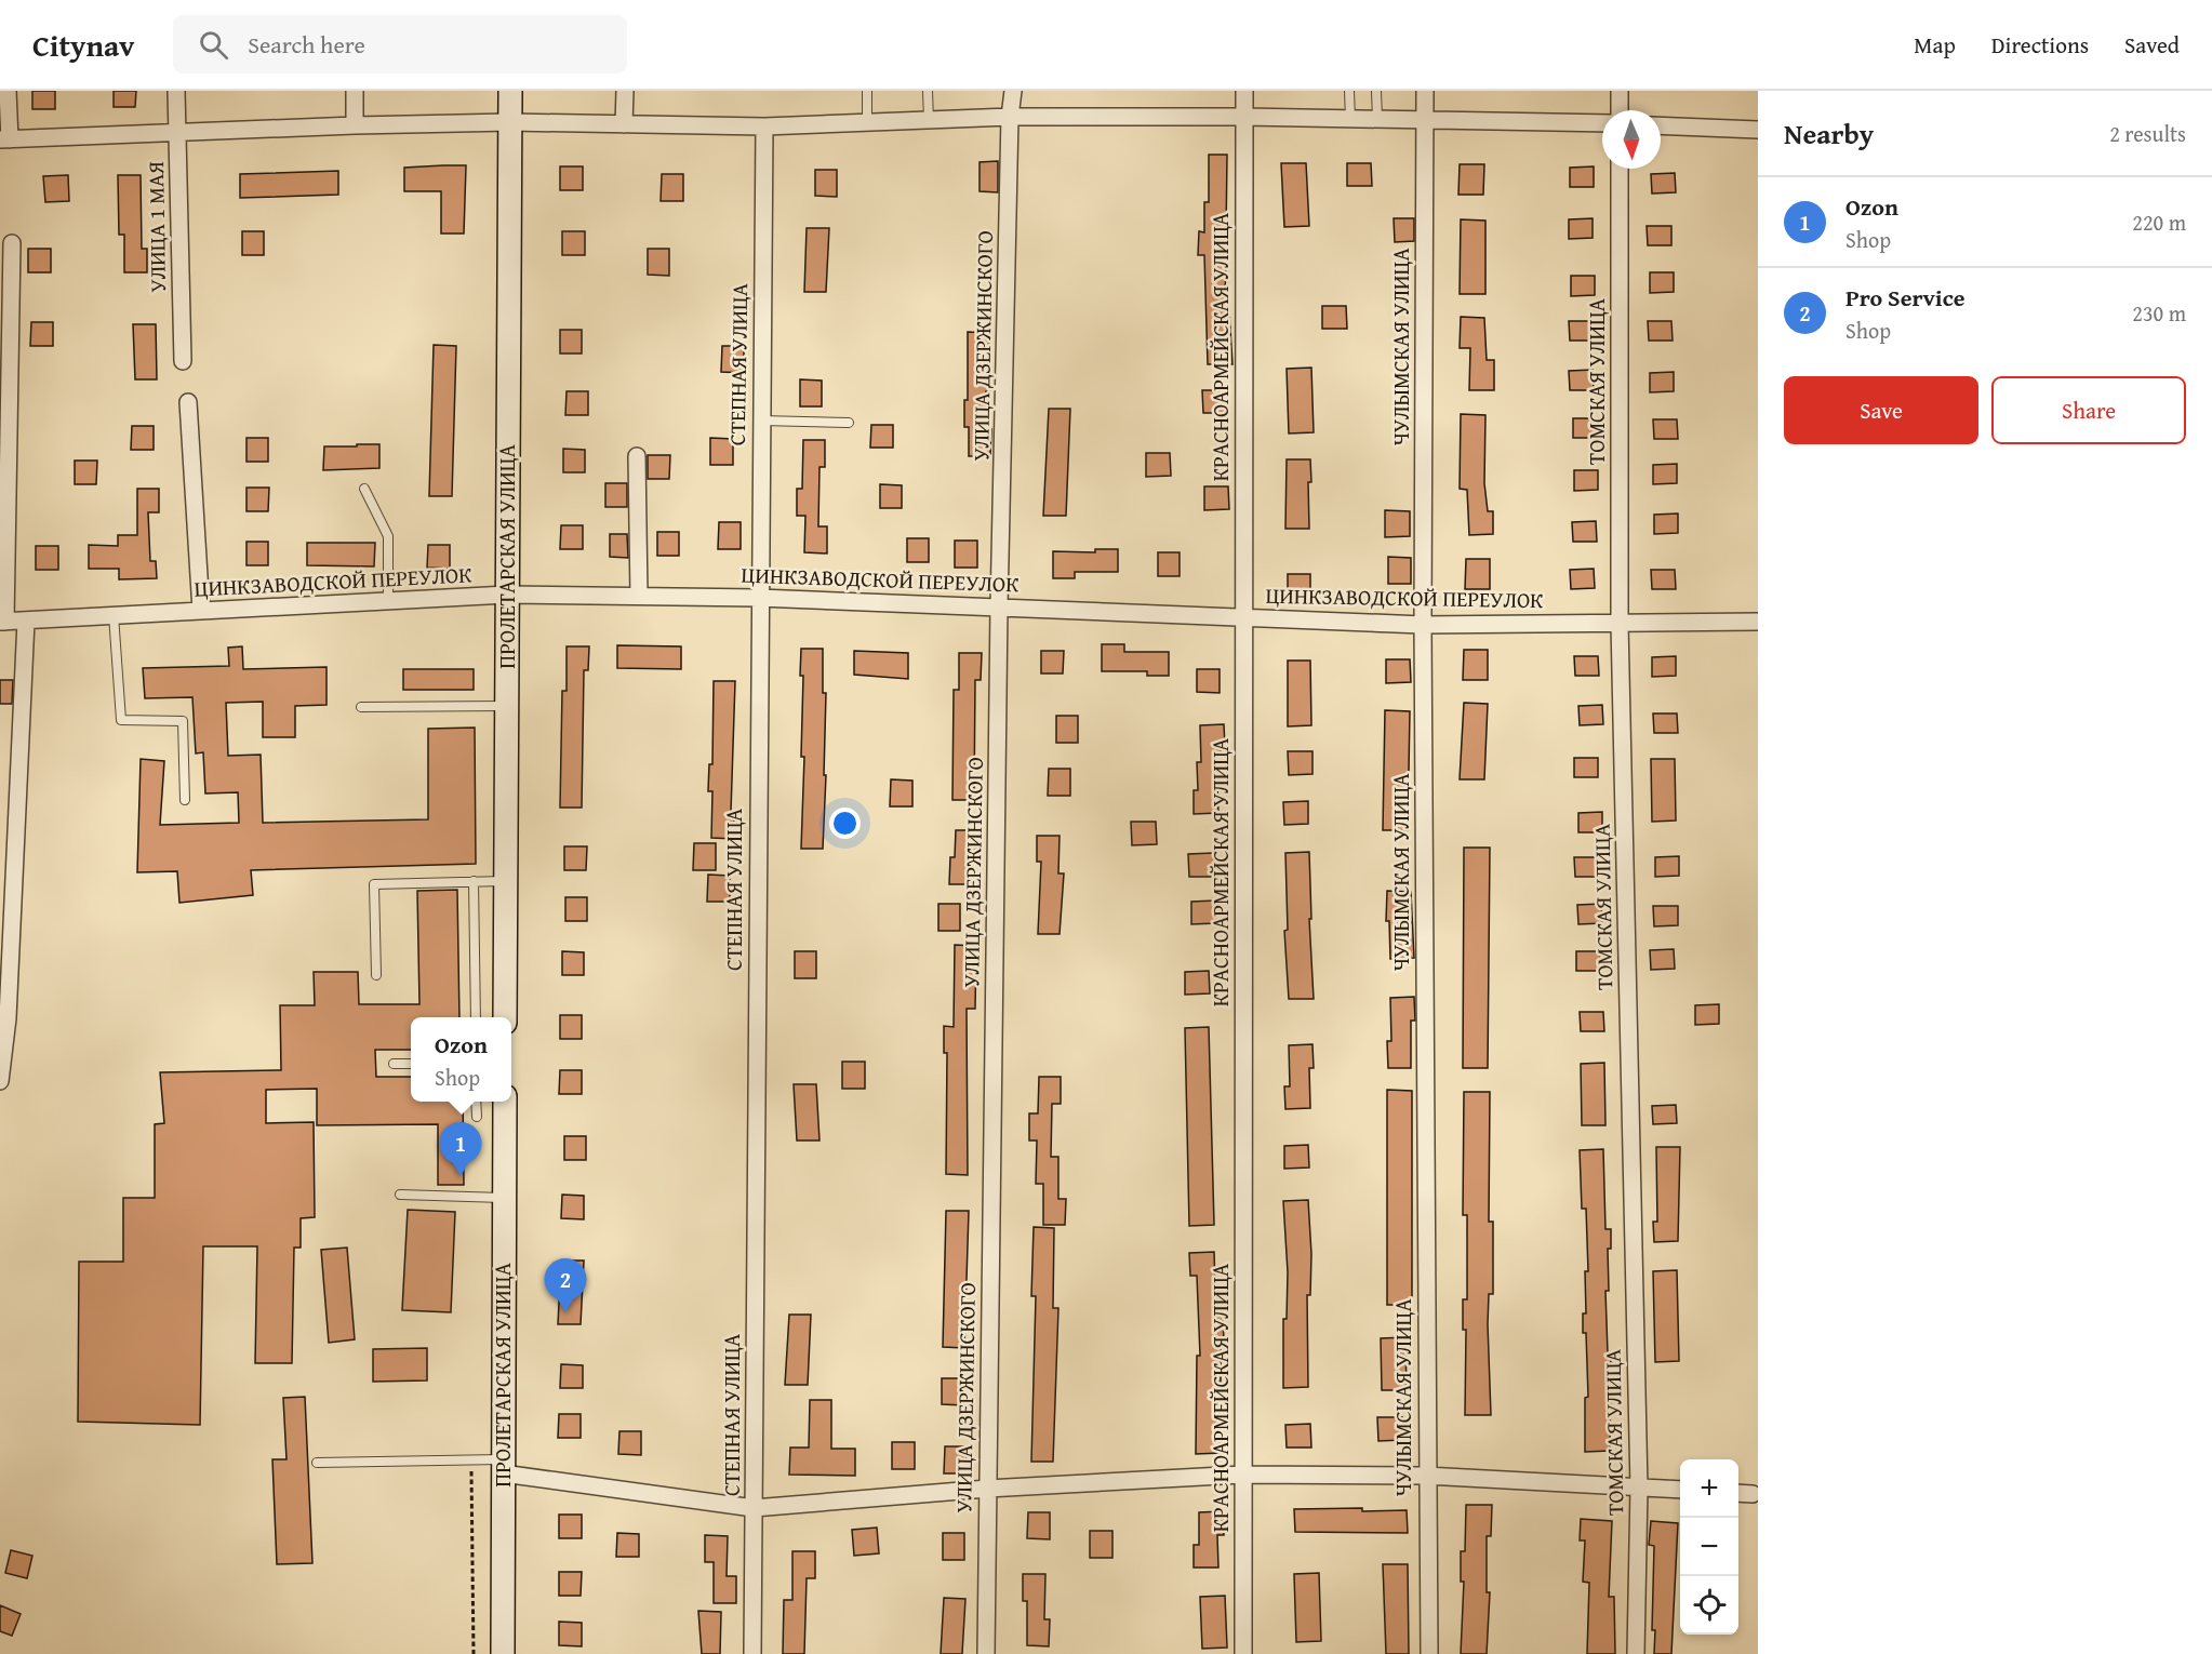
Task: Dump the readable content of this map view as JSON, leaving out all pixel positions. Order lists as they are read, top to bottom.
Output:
{
  "streets": {
    "main road": ["ПРОЛЕТАРСКАЯ УЛИЦА"],
    "street": [
      "УЛИЦА 1 МАЯ",
      "УЛИЦА ДЗЕРЖИНСКОГО",
      "КРАСНОАРМЕЙСКАЯ УЛИЦА",
      "ЧУЛЫМСКАЯ УЛИЦА",
      "СТЕПНАЯ УЛИЦА",
      "ТОМСКАЯ УЛИЦА",
      "ЦИНКЗАВОДСКОЙ ПЕРЕУЛОК"
    ]
  },
  "crossings": [
    ["УЛИЦА ДЗЕРЖИНСКОГО", "ЦИНКЗАВОДСКОЙ ПЕРЕУЛОК"],
    ["КРАСНОАРМЕЙСКАЯ УЛИЦА", "ЦИНКЗАВОДСКОЙ ПЕРЕУЛОК"],
    ["ЧУЛЫМСКАЯ УЛИЦА", "ЦИНКЗАВОДСКОЙ ПЕРЕУЛОК"],
    ["СТЕПНАЯ УЛИЦА", "ЦИНКЗАВОДСКОЙ ПЕРЕУЛОК"],
    ["ТОМСКАЯ УЛИЦА", "ЦИНКЗАВОДСКОЙ ПЕРЕУЛОК"],
    ["ПРОЛЕТАРСКАЯ УЛИЦА", "ЦИНКЗАВОДСКОЙ ПЕРЕУЛОК"]
  ],
  "north": "bottom",
  "page": {
    "header": "Citynav",
    "search": "Search here",
    "nav": ["Map", "Directions", "Saved"],
    "heading": ["Nearby", "2 results"],
    "list": [
      {
        "mark": "1",
        "name": "Ozon",
        "note": "Shop",
        "value": "220 m"
      },
      {
        "mark": "2",
        "name": "Pro Service",
        "note": "Shop",
        "value": "230 m"
      }
    ],
    "buttons": ["Save", "Share"],
    "popup": ["Ozon", "Shop"],
    "pins": ["1", "2"],
    "map_buttons": ["+", "−"]
  }
}
